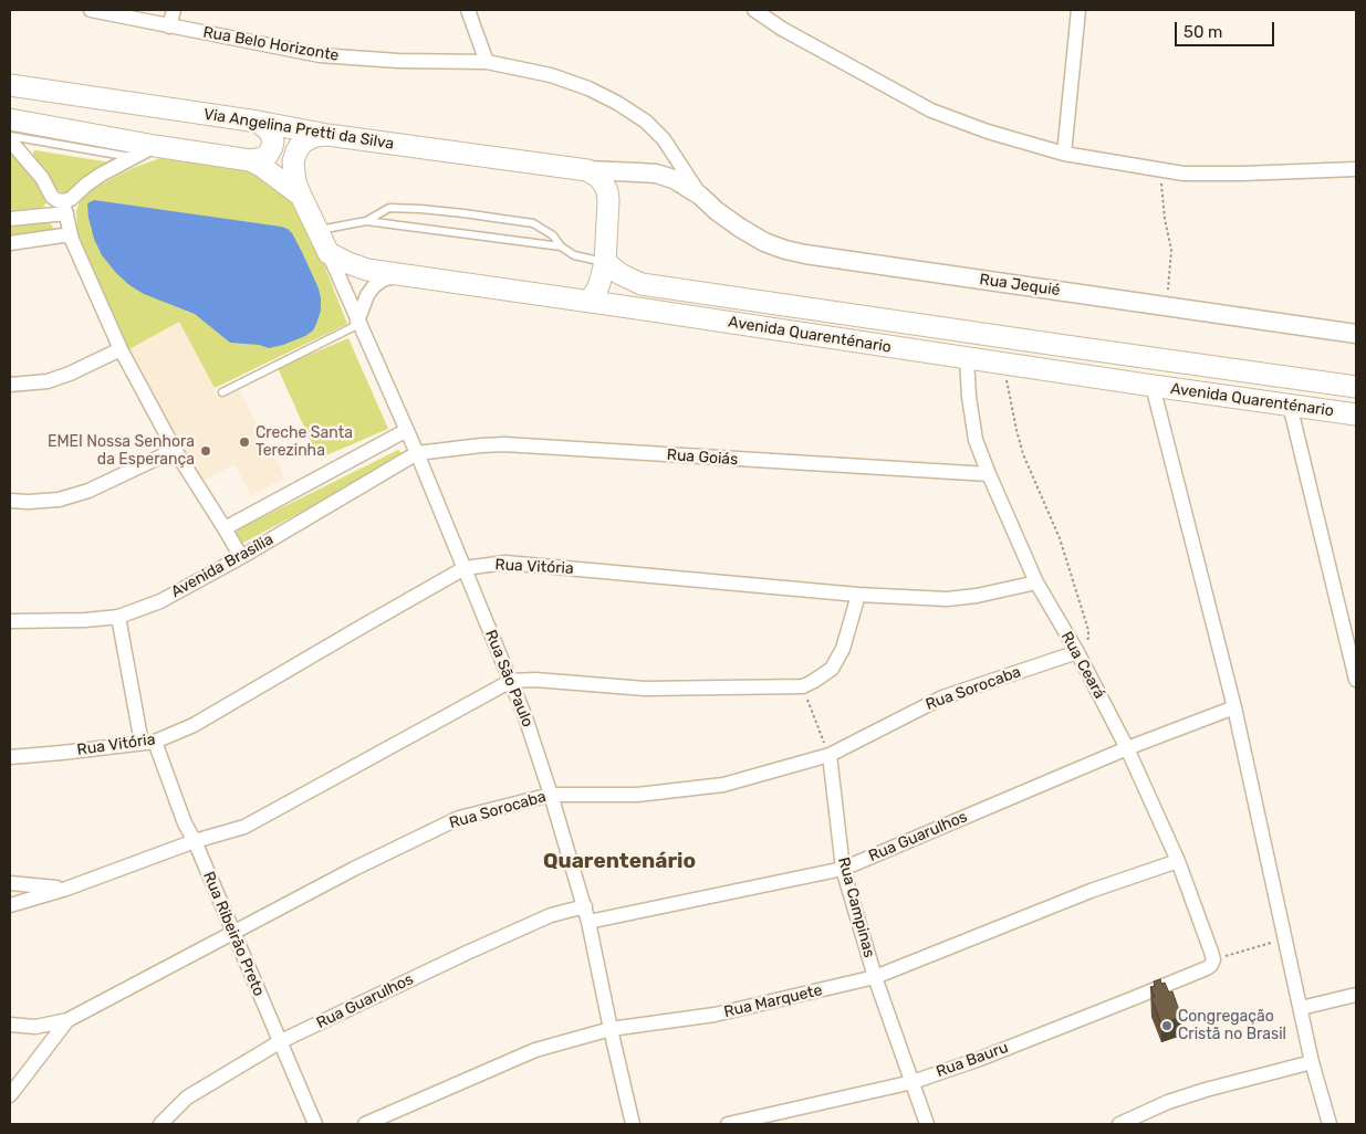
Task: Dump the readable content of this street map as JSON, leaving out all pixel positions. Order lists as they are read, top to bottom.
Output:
{
  "streets": {
    "main road": ["Via Angelina Pretti da Silva", "Avenida Quarenténario"],
    "street": [
      "Rua Belo Horizonte",
      "Rua Jequié",
      "Rua Goiás",
      "Avenida Brasília",
      "Rua Vitória",
      "Rua Ceará",
      "Rua São Paulo",
      "Rua Sorocaba",
      "Rua Guarulhos",
      "Rua Campinas",
      "Rua Ribeirão Preto",
      "Rua Marquete",
      "Rua Bauru"
    ]
  },
  "crossings": [
    ["Rua Belo Horizonte", "Rua Jequié"],
    ["Via Angelina Pretti da Silva", "Rua Jequié"],
    ["Avenida Quarenténario", "Rua Ceará"],
    ["Avenida Quarenténario", "Rua São Paulo"],
    ["Rua Goiás", "Avenida Brasília"],
    ["Rua Goiás", "Rua Ceará"],
    ["Rua Goiás", "Rua São Paulo"],
    ["Avenida Brasília", "Rua São Paulo"],
    ["Avenida Brasília", "Rua Ribeirão Preto"],
    ["Rua Vitória", "Rua Ceará"],
    ["Rua Vitória", "Rua São Paulo"],
    ["Rua Vitória", "Rua Ribeirão Preto"],
    ["Rua Ceará", "Rua Sorocaba"],
    ["Rua Ceará", "Rua Guarulhos"],
    ["Rua Ceará", "Rua Marquete"],
    ["Rua Ceará", "Rua Bauru"],
    ["Rua São Paulo", "Rua Sorocaba"],
    ["Rua São Paulo", "Rua Guarulhos"],
    ["Rua São Paulo", "Rua Marquete"],
    ["Rua Sorocaba", "Rua Campinas"],
    ["Rua Sorocaba", "Rua Ribeirão Preto"],
    ["Rua Guarulhos", "Rua Campinas"],
    ["Rua Guarulhos", "Rua Ribeirão Preto"],
    ["Rua Campinas", "Rua Marquete"],
    ["Rua Campinas", "Rua Bauru"]
  ],
  "districts": ["Quarentenário"],
  "places": ["Creche Santa Terezinha", "EMEI Nossa Senhora da Esperança", "Congregação Cristã no Brasil"],
  "scale_bar": "50 m"
}
